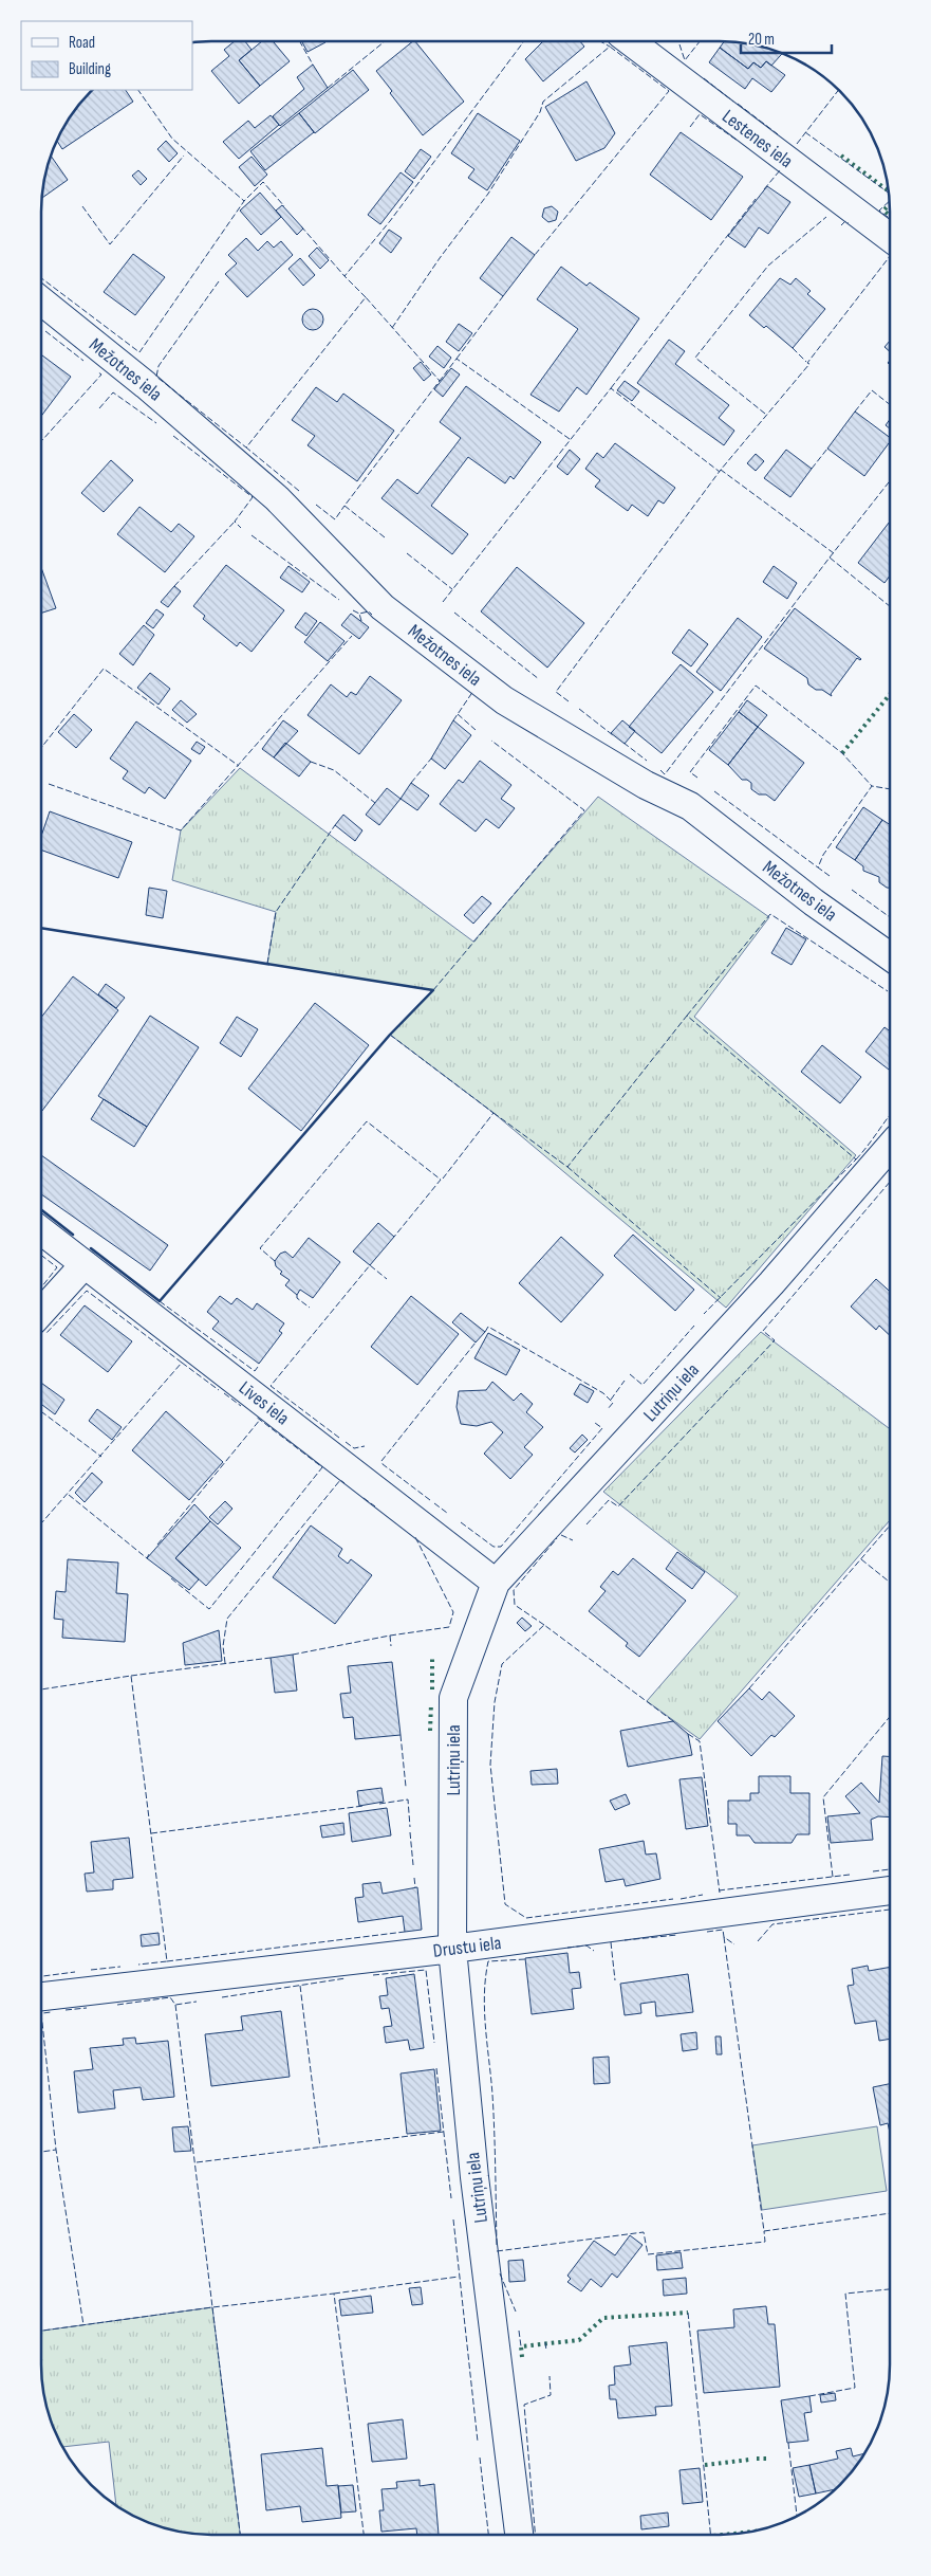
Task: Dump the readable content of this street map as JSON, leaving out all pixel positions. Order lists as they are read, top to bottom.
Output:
{
  "streets": {
    "street": [
      "Lestenes iela",
      "Mežotnes iela",
      "Lutriņu iela",
      "Līves iela",
      "Drustu iela"
    ]
  },
  "crossings": [
    ["Lutriņu iela", "Līves iela"],
    ["Lutriņu iela", "Drustu iela"]
  ],
  "legend": ["Road", "Building"],
  "scale_bar": "20 m"
}
